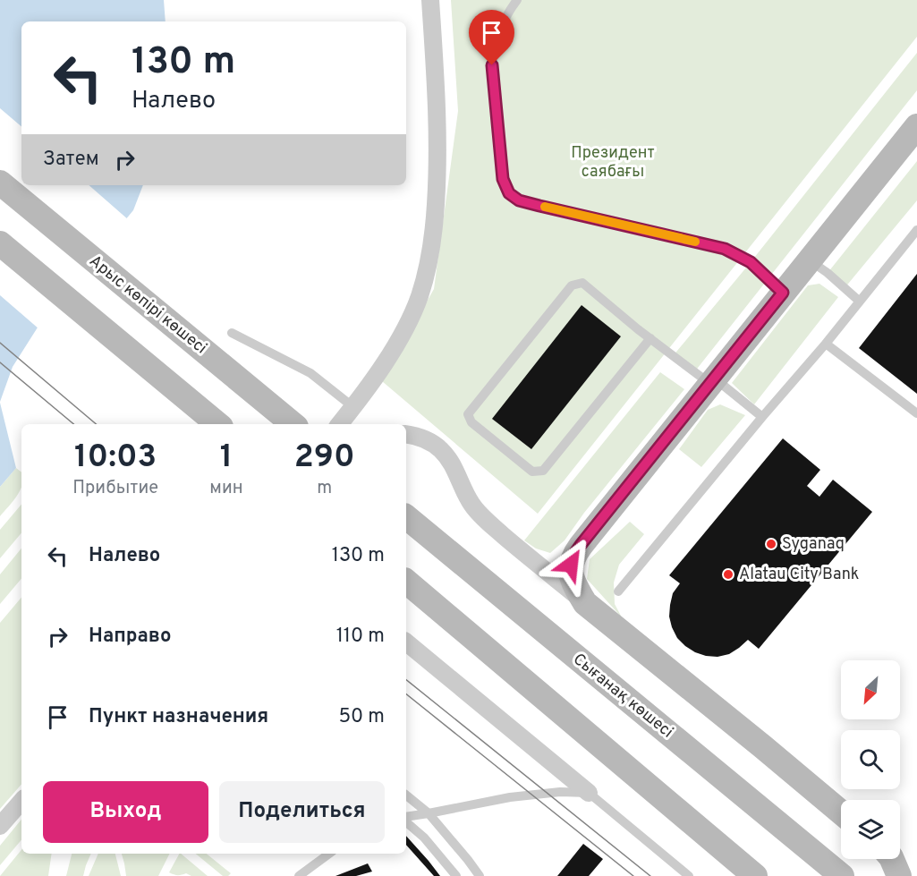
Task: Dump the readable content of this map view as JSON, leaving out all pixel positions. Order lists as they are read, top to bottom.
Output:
{
  "streets": {
    "main road": ["Арыс көпірі көшесі", "Сығанақ көшесі"]
  },
  "parks": ["Президент саябағы"],
  "places": ["Syganaq", "Alatau City Bank"],
  "north": "bottom left",
  "page": {
    "turn": ["130 m", "Налево"],
    "then": "Затем",
    "eta": [
      "10:03",
      "Прибытие",
      "1",
      "мин",
      "290",
      "m"
    ],
    "list": [
      {
        "name": "Налево",
        "value": "130 m"
      },
      {
        "name": "Направо",
        "value": "110 m"
      },
      {
        "name": "Пункт назначения",
        "value": "50 m"
      }
    ],
    "buttons": ["Выход", "Поделиться"]
  }
}
